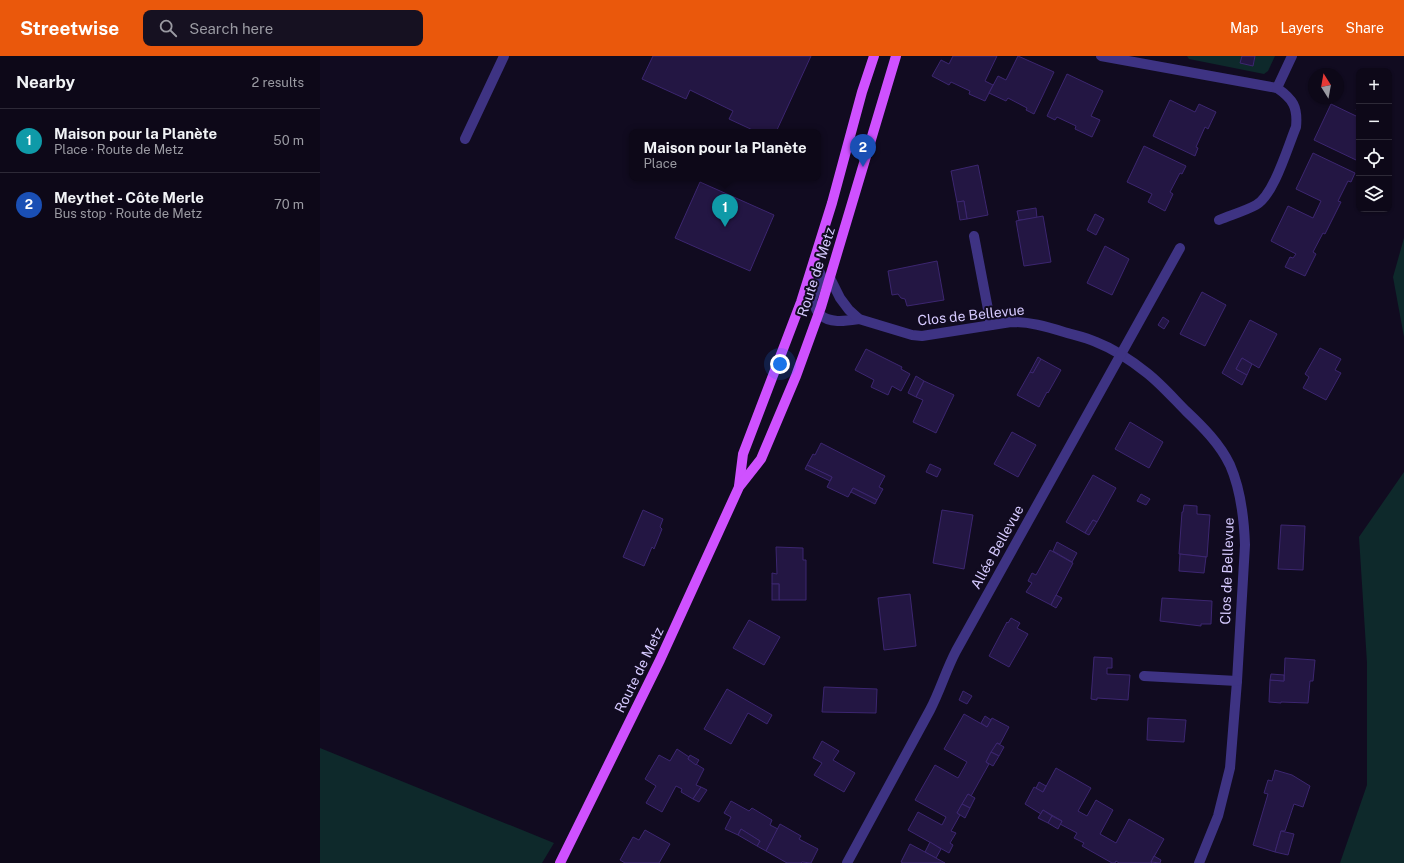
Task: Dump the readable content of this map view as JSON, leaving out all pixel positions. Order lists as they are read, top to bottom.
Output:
{
  "streets": {
    "main road": ["Route de Metz"],
    "street": ["Clos de Bellevue", "Allée Bellevue"]
  },
  "crossings": [
    ["Route de Metz", "Clos de Bellevue"],
    ["Clos de Bellevue", "Allée Bellevue"]
  ],
  "north": "top",
  "page": {
    "header": "Streetwise",
    "search": "Search here",
    "nav": ["Map", "Layers", "Share"],
    "heading": ["Nearby", "2 results"],
    "map_buttons": ["+", "−"],
    "list": [
      {
        "mark": "1",
        "name": "Maison pour la Planète",
        "note": "Place · Route de Metz",
        "value": "50 m"
      },
      {
        "mark": "2",
        "name": "Meythet - Côte Merle",
        "note": "Bus stop · Route de Metz",
        "value": "70 m"
      }
    ],
    "popup": ["Maison pour la Planète", "Place"],
    "pins": ["2", "1"]
  }
}
